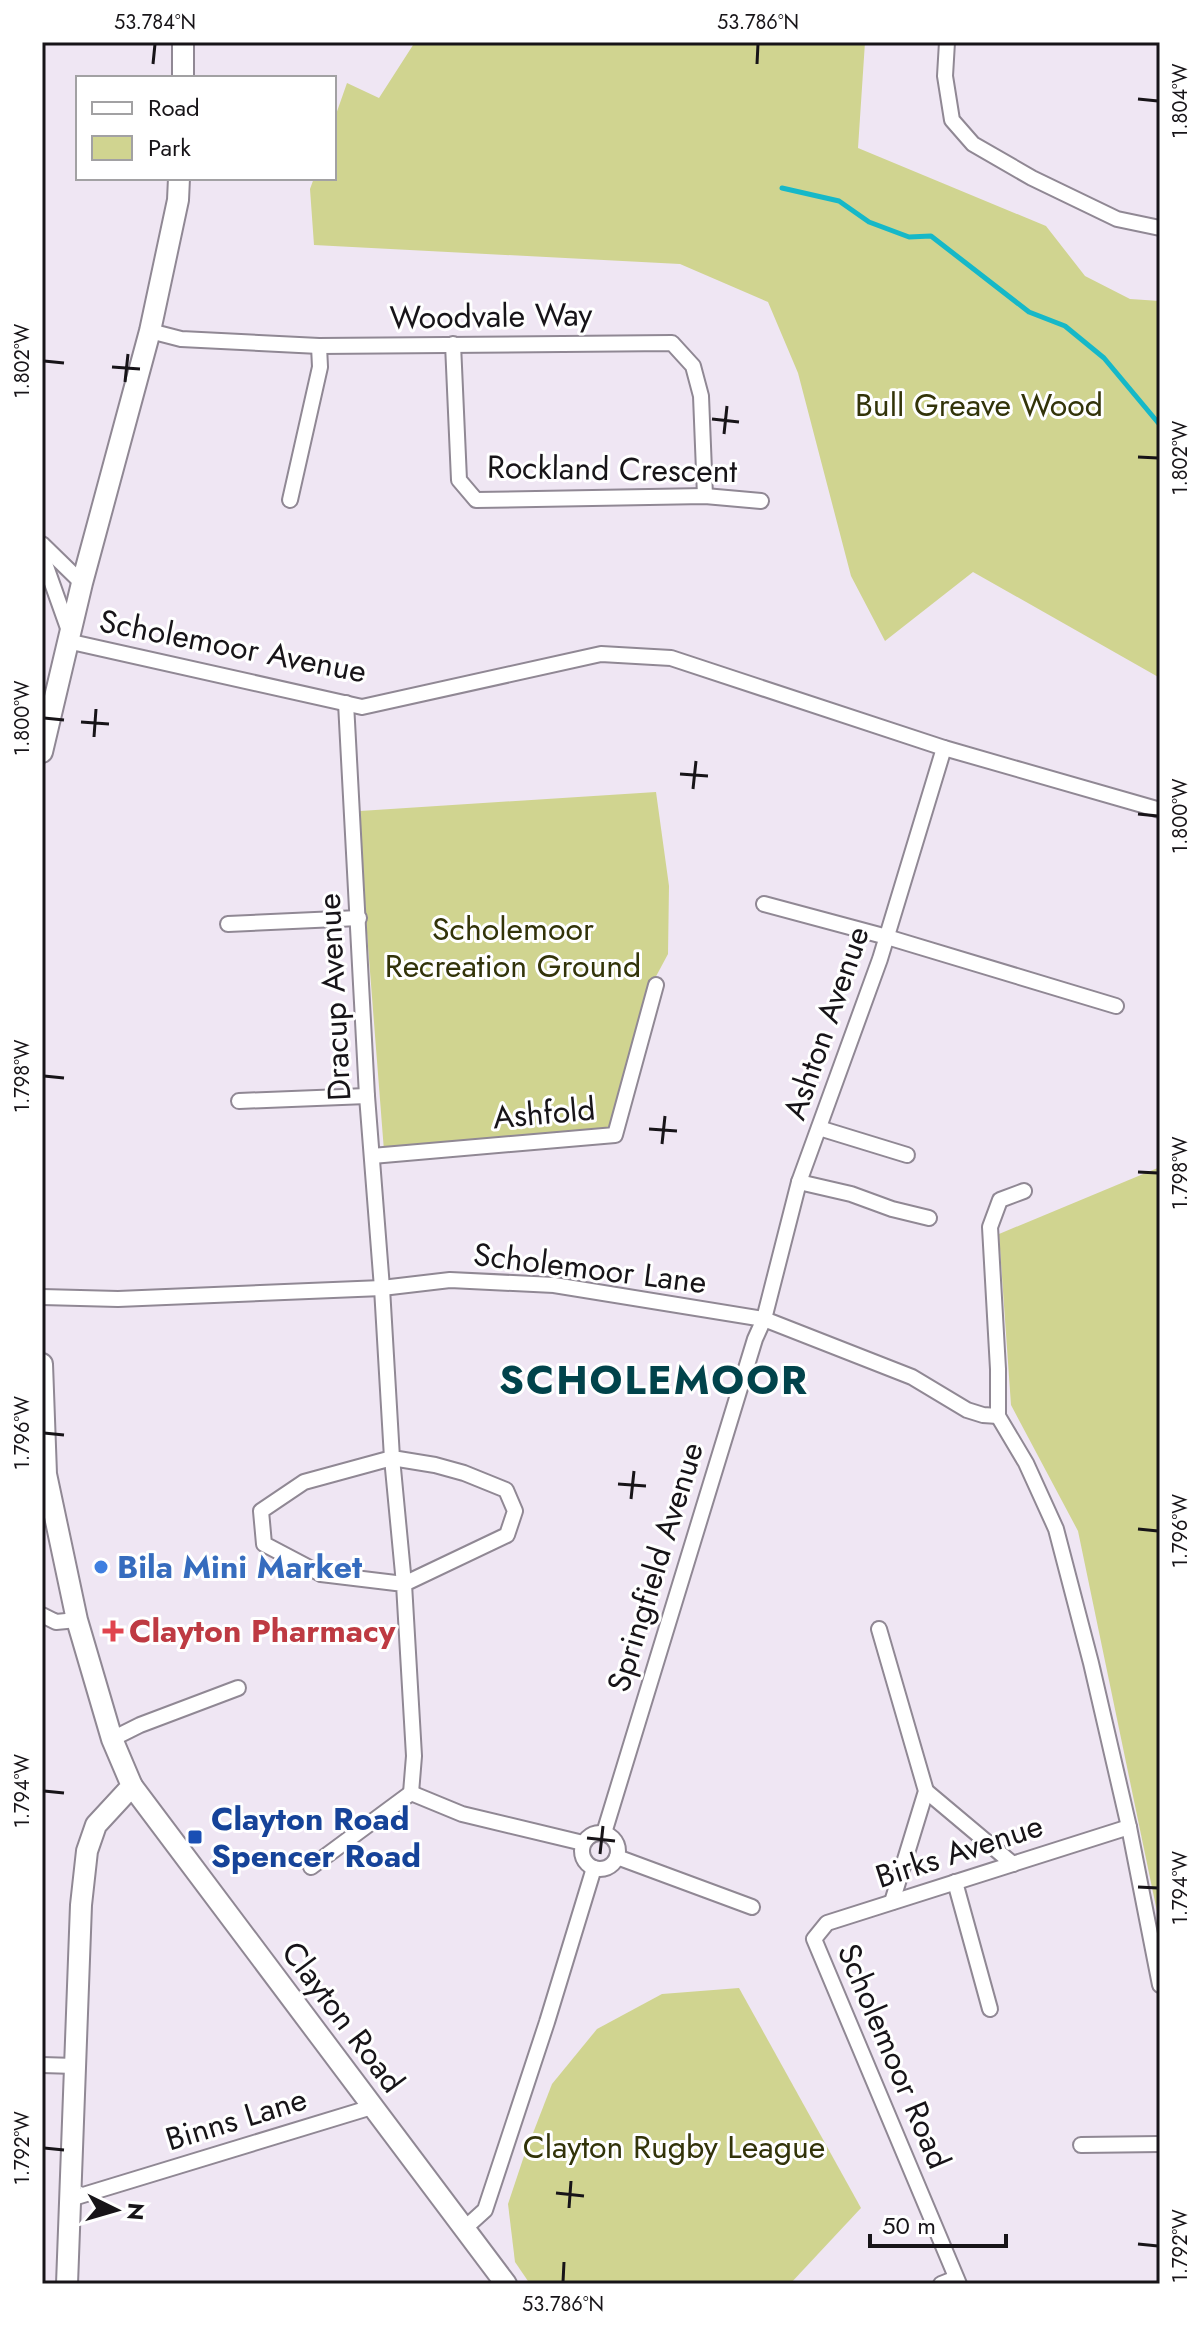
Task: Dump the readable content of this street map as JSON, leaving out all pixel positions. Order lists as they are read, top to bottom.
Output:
{
  "streets": {
    "street": [
      "Woodvale Way",
      "Rockland Crescent",
      "Scholemoor Avenue",
      "Dracup Avenue",
      "Ashton Avenue",
      "Ashfold",
      "Scholemoor Lane",
      "Springfield Avenue",
      "Birks Avenue",
      "Clayton Road",
      "Scholemoor Road",
      "Binns Lane"
    ]
  },
  "crossings": [
    ["Woodvale Way", "Rockland Crescent"],
    ["Scholemoor Avenue", "Dracup Avenue"],
    ["Scholemoor Avenue", "Ashton Avenue"],
    ["Dracup Avenue", "Ashfold"],
    ["Dracup Avenue", "Scholemoor Lane"],
    ["Ashton Avenue", "Scholemoor Lane"],
    ["Ashton Avenue", "Springfield Avenue"],
    ["Scholemoor Lane", "Springfield Avenue"],
    ["Birks Avenue", "Scholemoor Road"],
    ["Clayton Road", "Binns Lane"]
  ],
  "districts": ["SCHOLEMOOR"],
  "parks": ["Bull Greave Wood", "Scholemoor Recreation Ground", "Clayton Rugby League"],
  "places": {
    "other": ["Bila Mini Market"],
    "health": ["Clayton Pharmacy"],
    "transit": ["Clayton Road Spencer Road"]
  },
  "legend": ["Road", "Park"],
  "scale_bar": "50 m",
  "north": "right",
  "coordinates": [
    "53.784°N",
    "53.786°N",
    "1.804°W",
    "1.802°W",
    "1.800°W",
    "1.798°W",
    "1.796°W",
    "1.794°W",
    "1.792°W"
  ]
}
